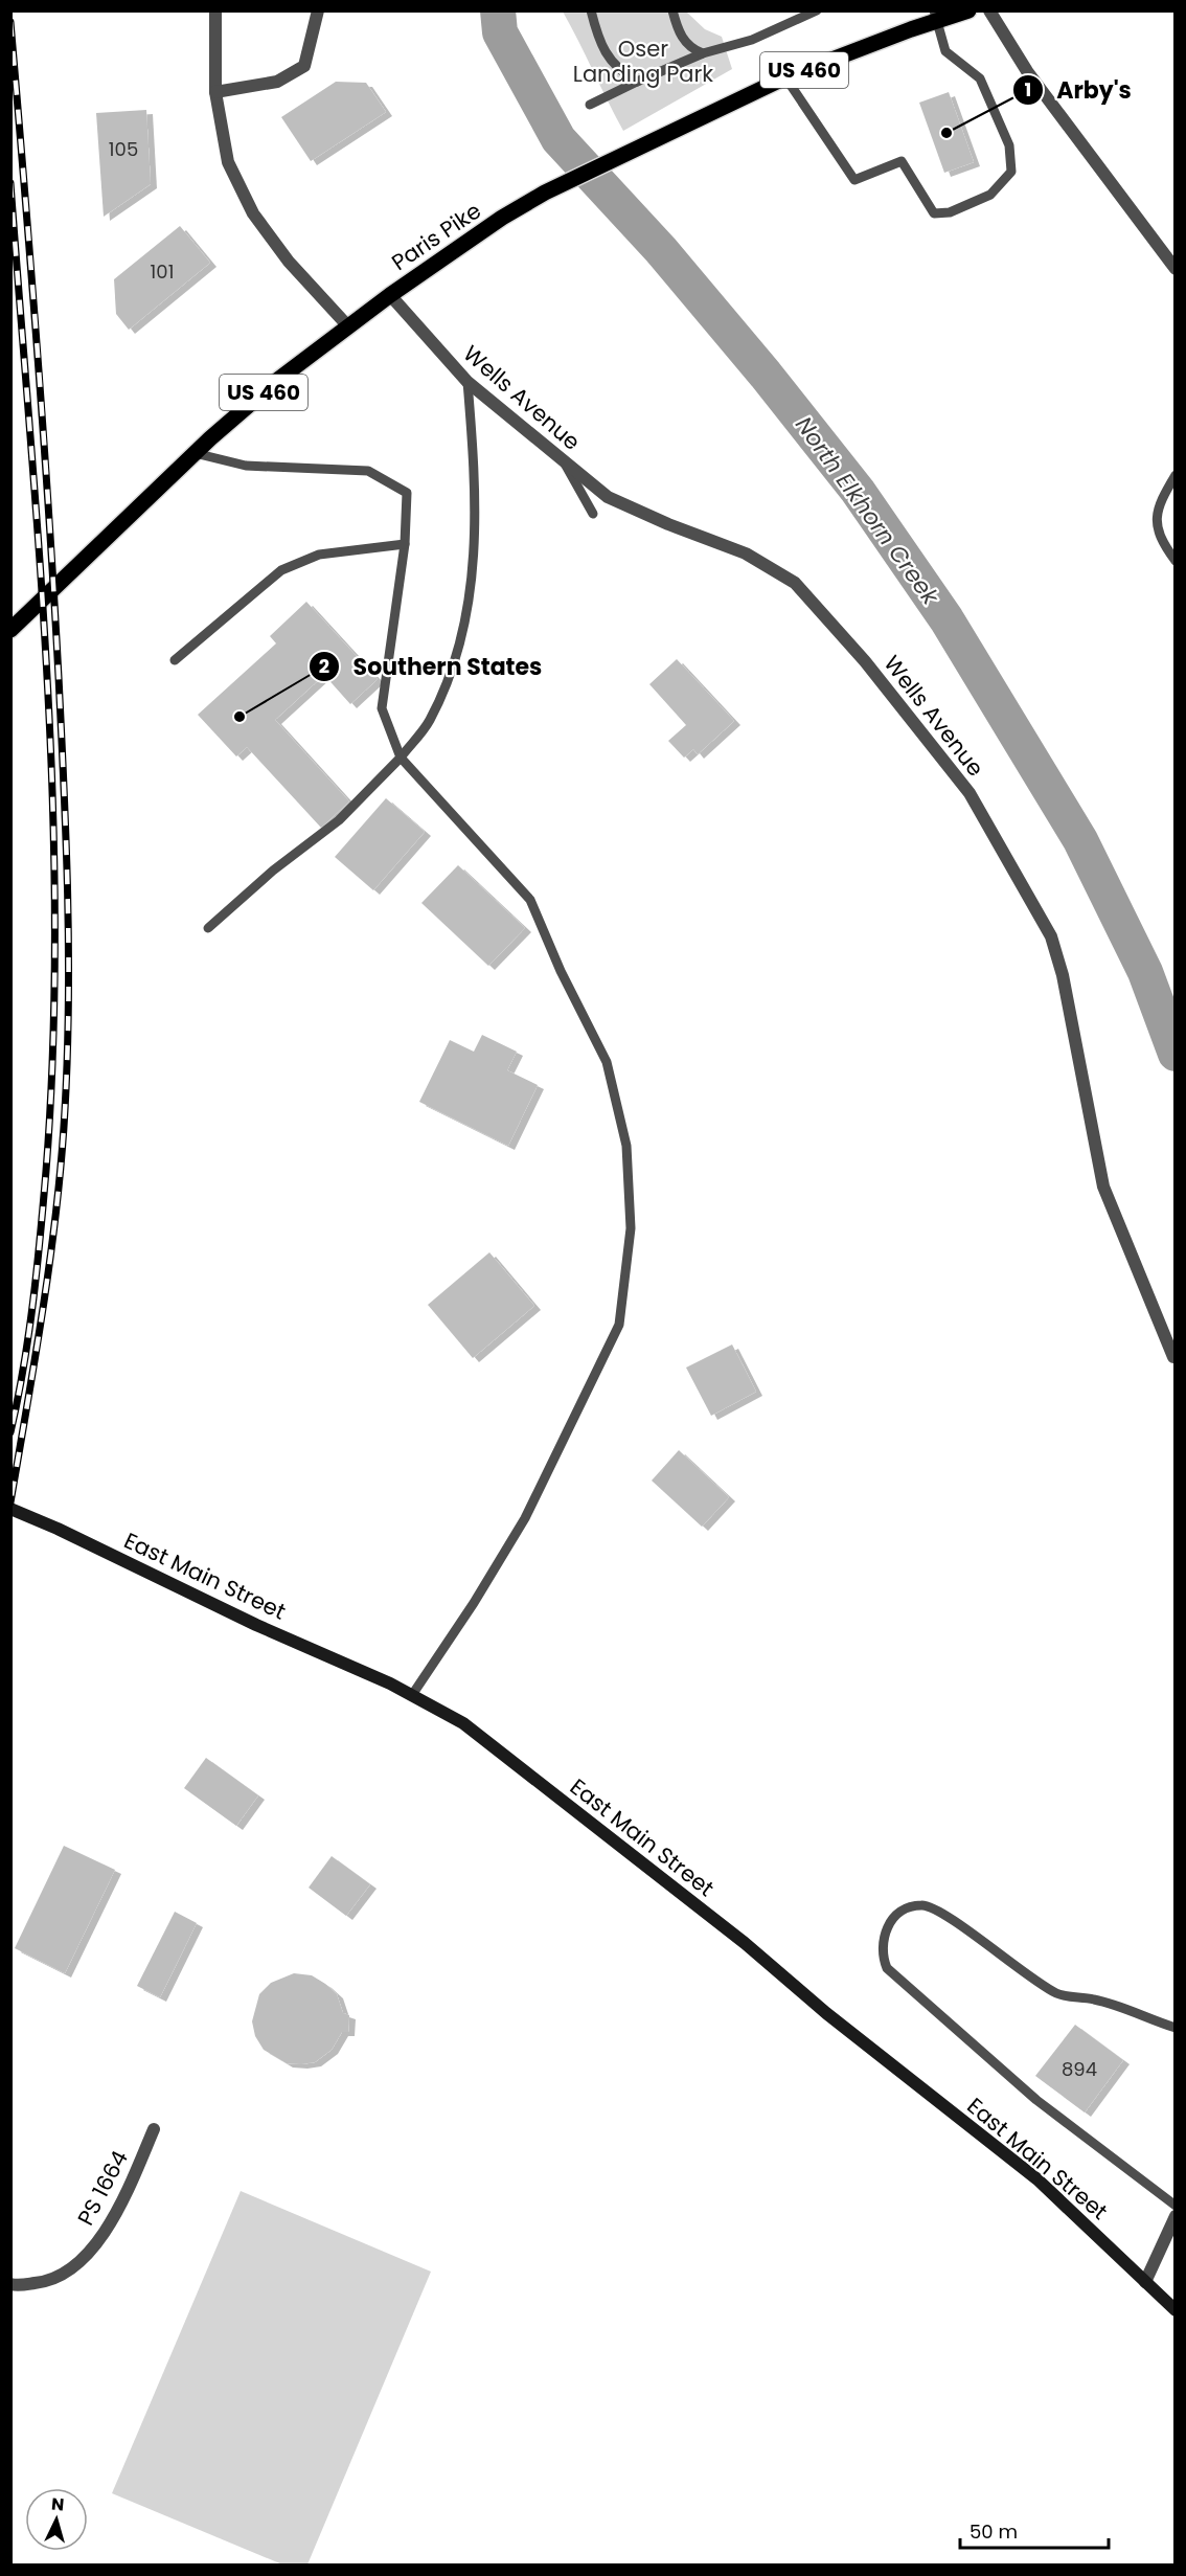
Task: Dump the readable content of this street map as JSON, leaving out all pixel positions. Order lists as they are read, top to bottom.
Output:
{
  "streets": {
    "main road": ["US 460", "Paris Pike"],
    "street": ["Wells Avenue", "East Main Street", "PS 1664"]
  },
  "crossings": [
    ["Paris Pike", "Wells Avenue"]
  ],
  "water": ["North Elkhorn Creek"],
  "parks": ["Oser Landing Park"],
  "places": ["Arby's", "Southern States"],
  "house_numbers": ["105", "101", "894"],
  "scale_bar": "50 m",
  "north": "top"
}
